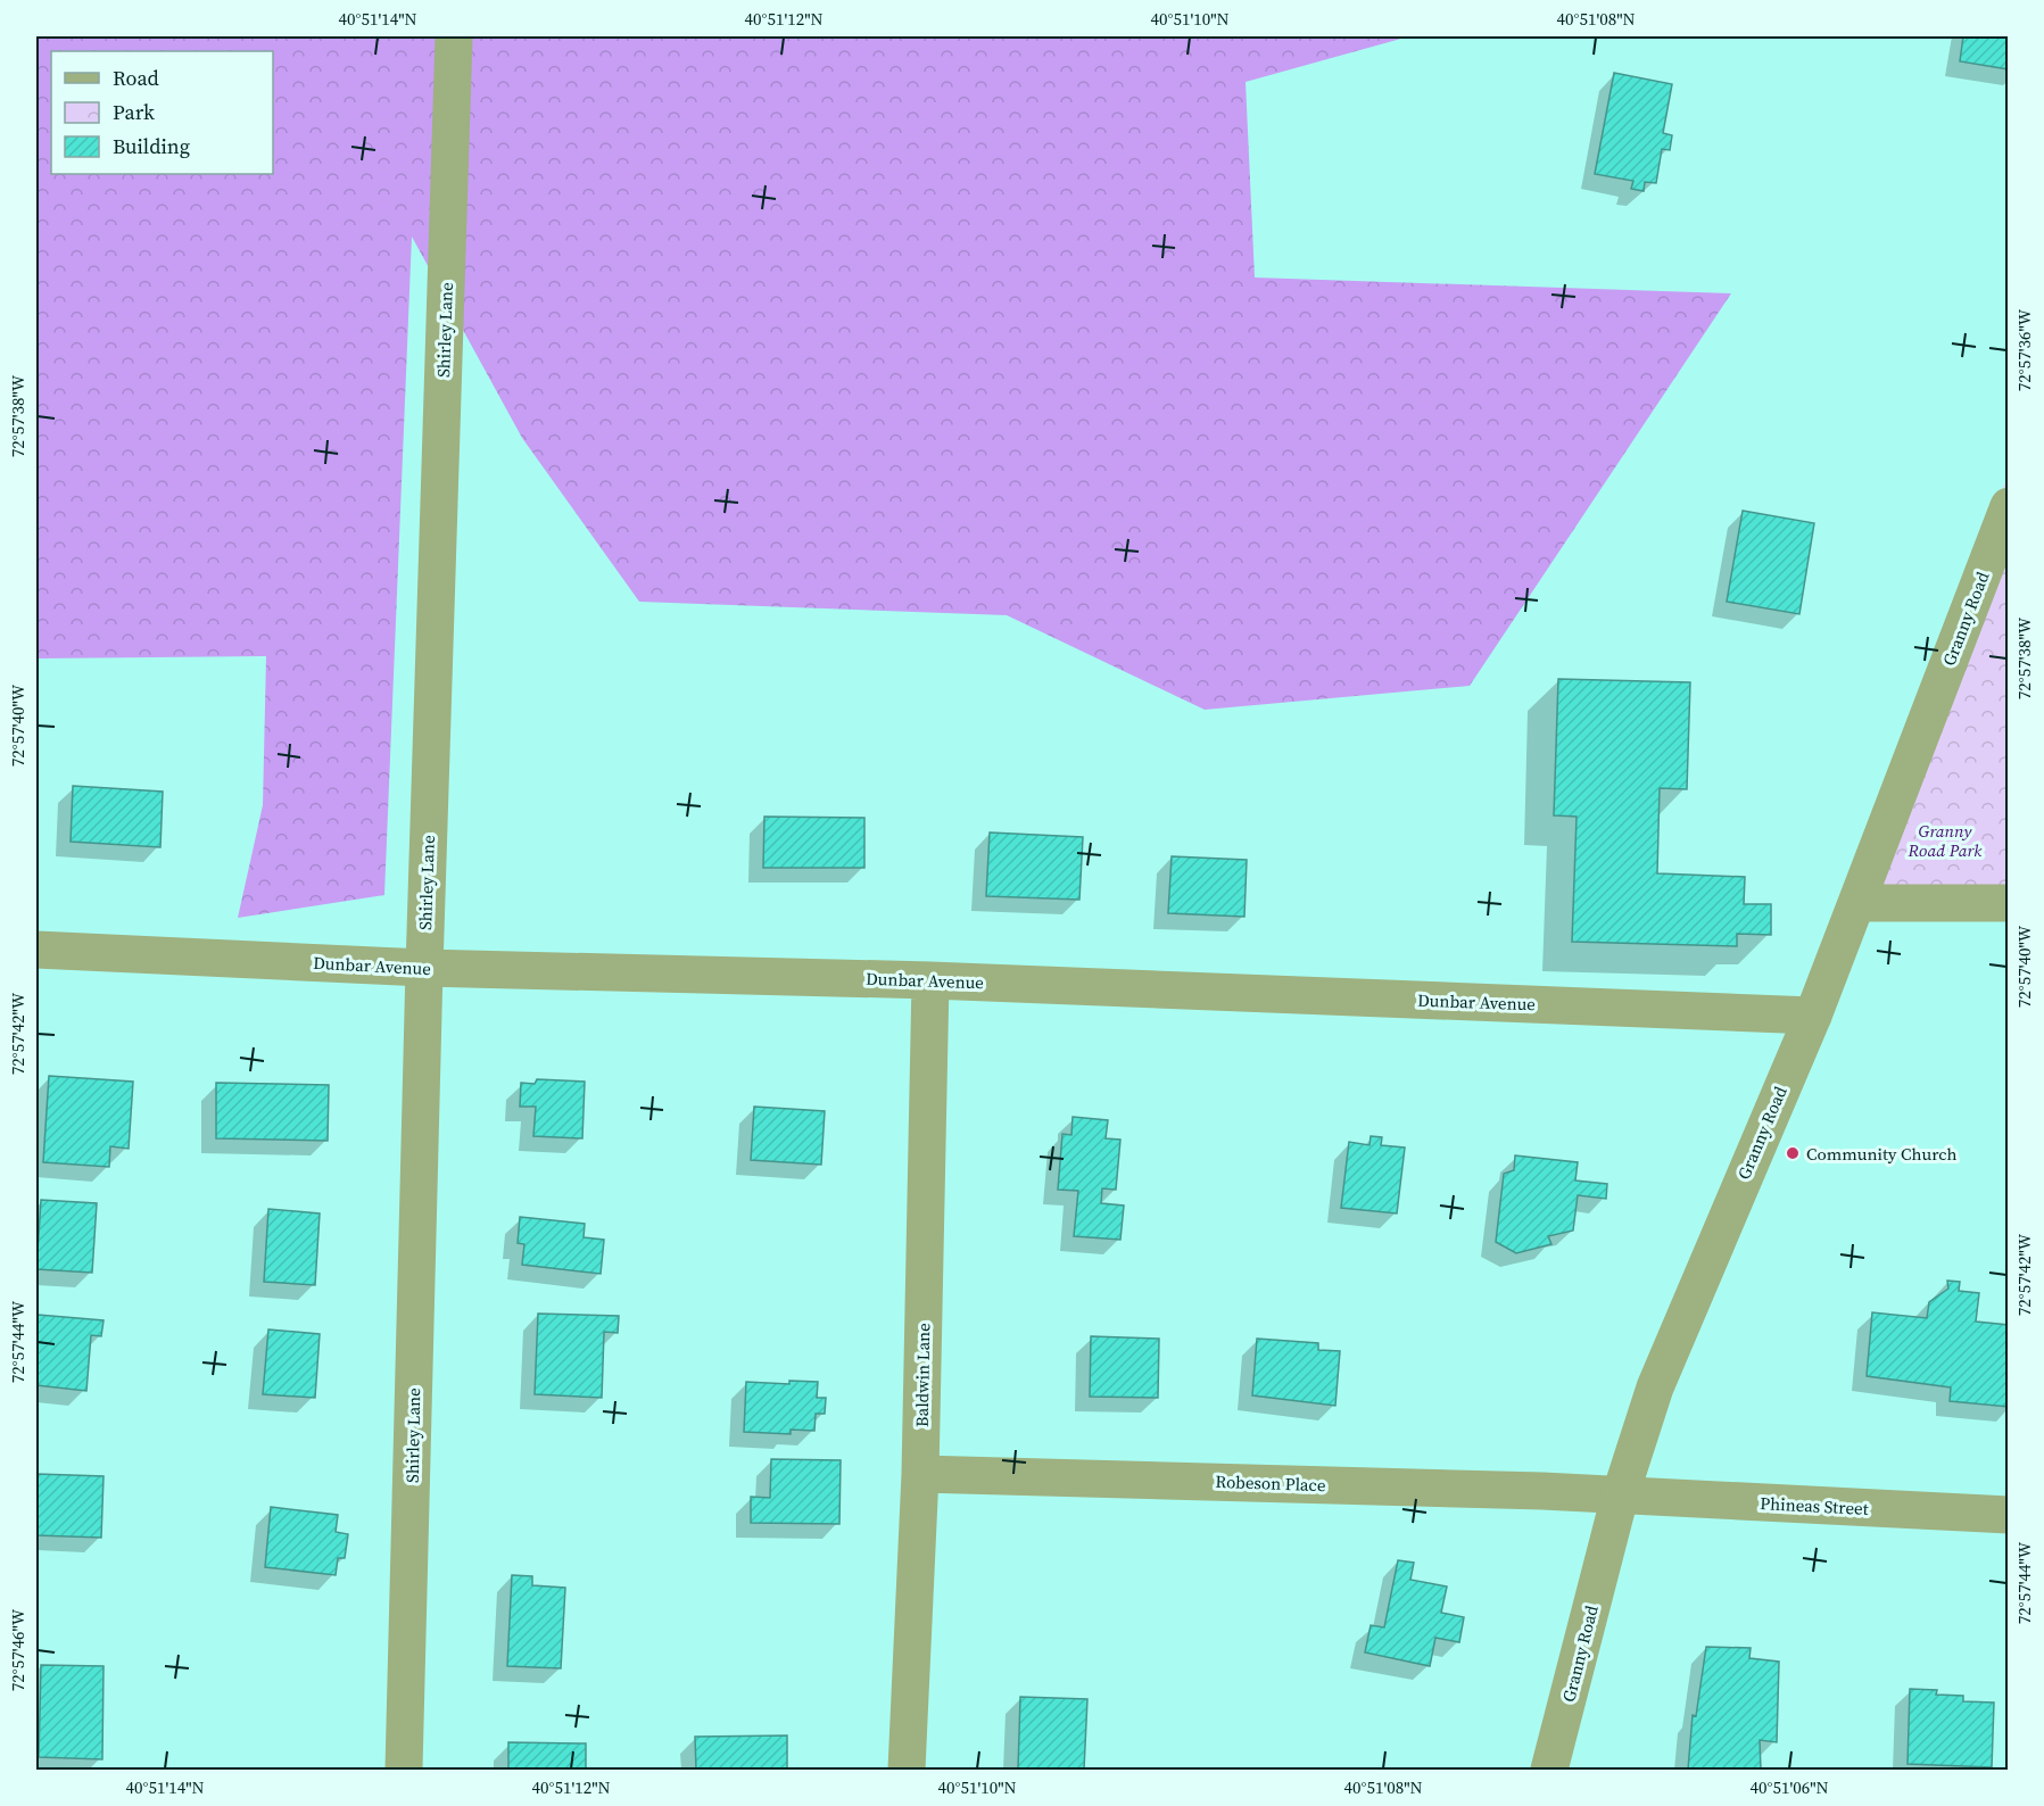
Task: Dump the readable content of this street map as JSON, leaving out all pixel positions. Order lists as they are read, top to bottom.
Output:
{
  "streets": {
    "street": [
      "Shirley Lane",
      "Granny Road",
      "Dunbar Avenue",
      "Baldwin Lane",
      "Robeson Place",
      "Phineas Street"
    ]
  },
  "crossings": [
    ["Shirley Lane", "Dunbar Avenue"],
    ["Granny Road", "Dunbar Avenue"],
    ["Granny Road", "Robeson Place"],
    ["Granny Road", "Phineas Street"],
    ["Dunbar Avenue", "Baldwin Lane"],
    ["Baldwin Lane", "Robeson Place"],
    ["Robeson Place", "Phineas Street"]
  ],
  "parks": ["Granny Road Park"],
  "places": ["Community Church"],
  "legend": ["Road", "Park", "Building"],
  "coordinates": [
    "40°51'14\"N",
    "40°51'12\"N",
    "40°51'10\"N",
    "40°51'08\"N",
    "72°57'36\"W",
    "72°57'38\"W",
    "72°57'40\"W",
    "72°57'42\"W",
    "72°57'44\"W",
    "72°57'46\"W",
    "40°51'06\"N"
  ]
}
